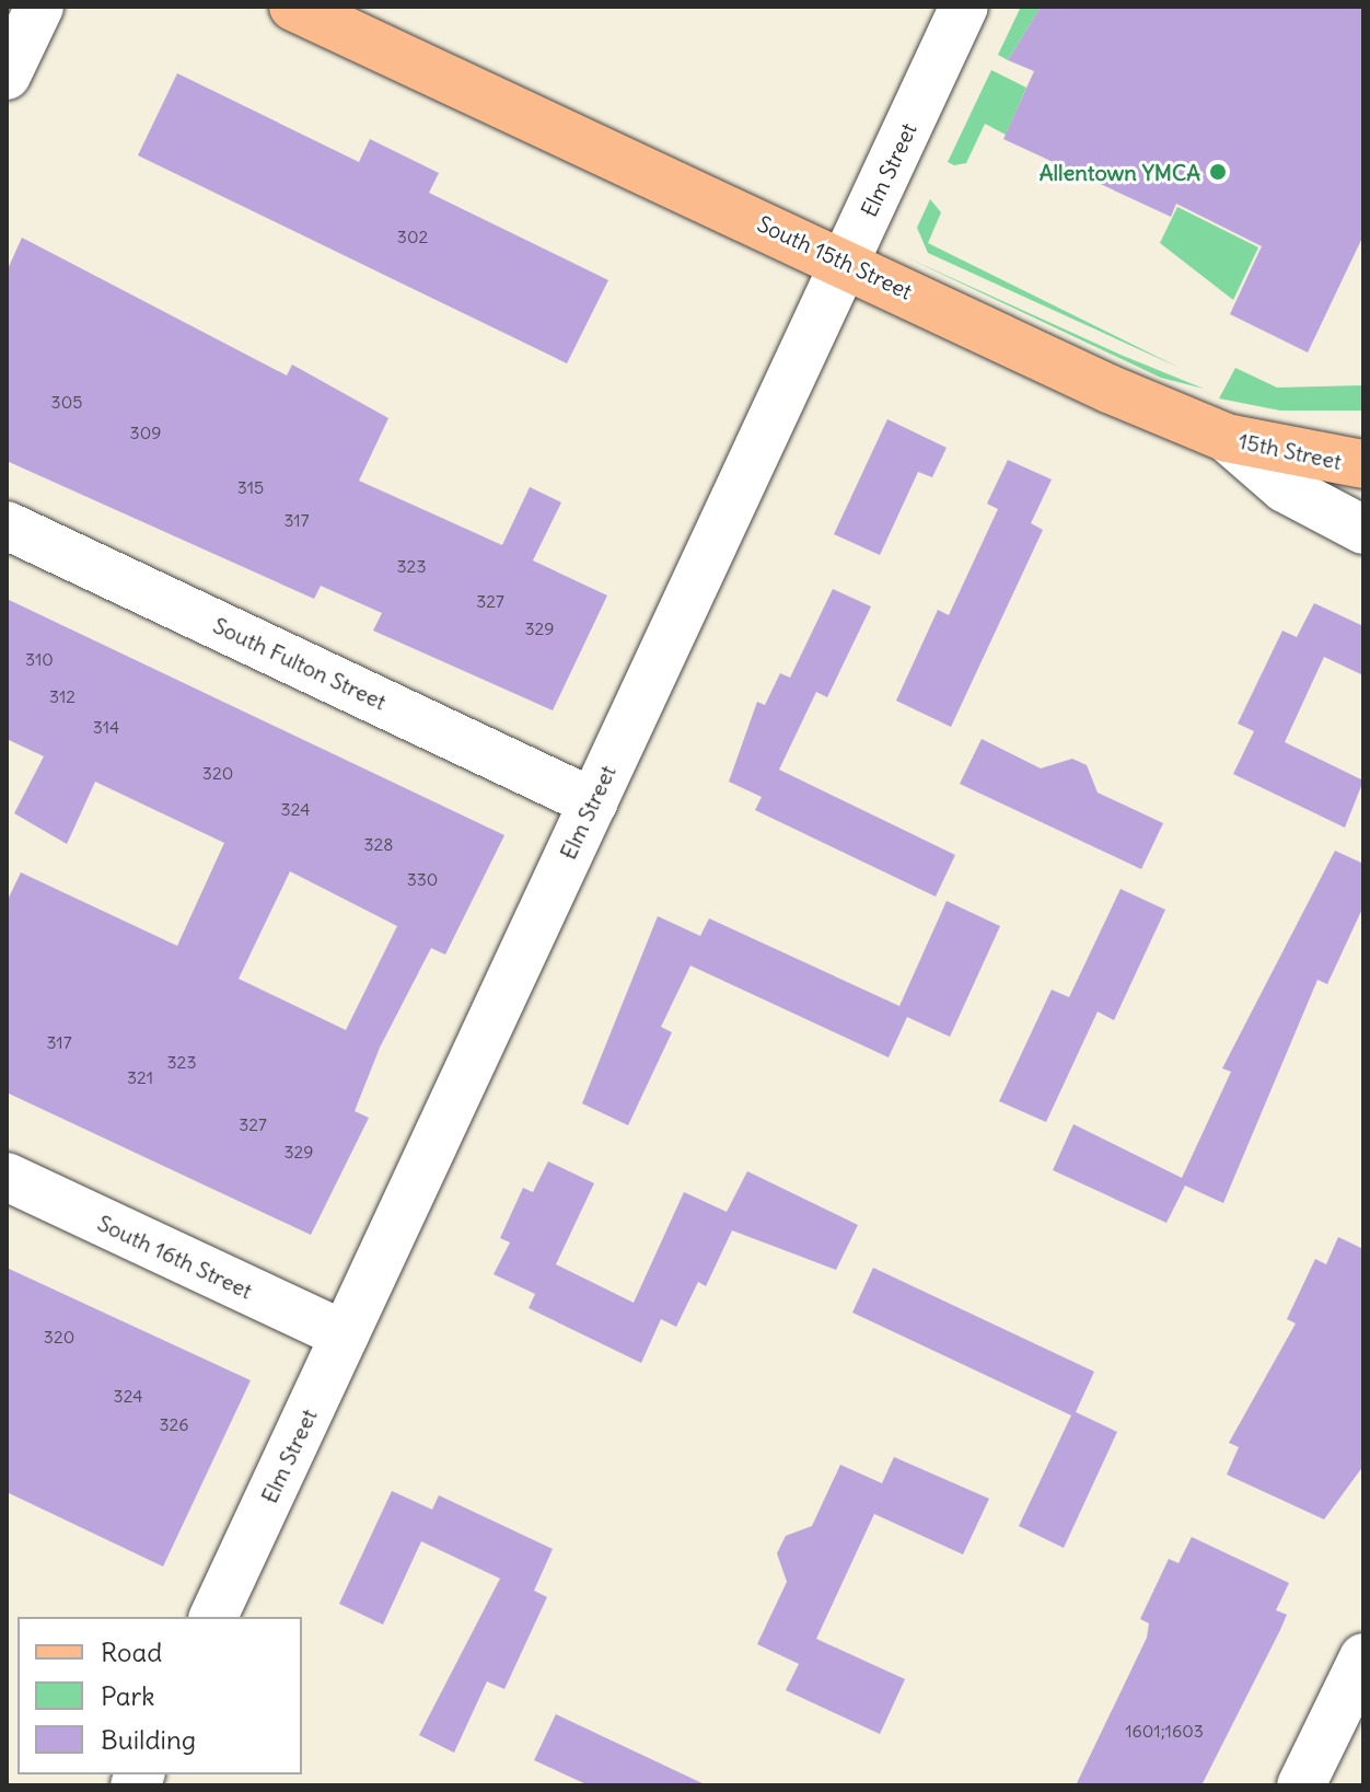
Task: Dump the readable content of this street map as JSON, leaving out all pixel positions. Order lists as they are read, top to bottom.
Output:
{
  "streets": {
    "main road": ["South 15th Street", "15th Street"],
    "street": ["Elm Street", "South Fulton Street", "South 16th Street"]
  },
  "crossings": [
    ["Elm Street", "South 15th Street"],
    ["Elm Street", "South Fulton Street"],
    ["Elm Street", "South 16th Street"],
    ["South 15th Street", "15th Street"]
  ],
  "places": ["Allentown YMCA"],
  "house_numbers": [
    "302",
    "305",
    "309",
    "315",
    "317",
    "323",
    "327",
    "329",
    "310",
    "312",
    "314",
    "320",
    "324",
    "328",
    "330",
    "317",
    "323",
    "321",
    "327",
    "329",
    "320",
    "324",
    "326",
    "1601;1603"
  ],
  "legend": ["Road", "Park", "Building"]
}
